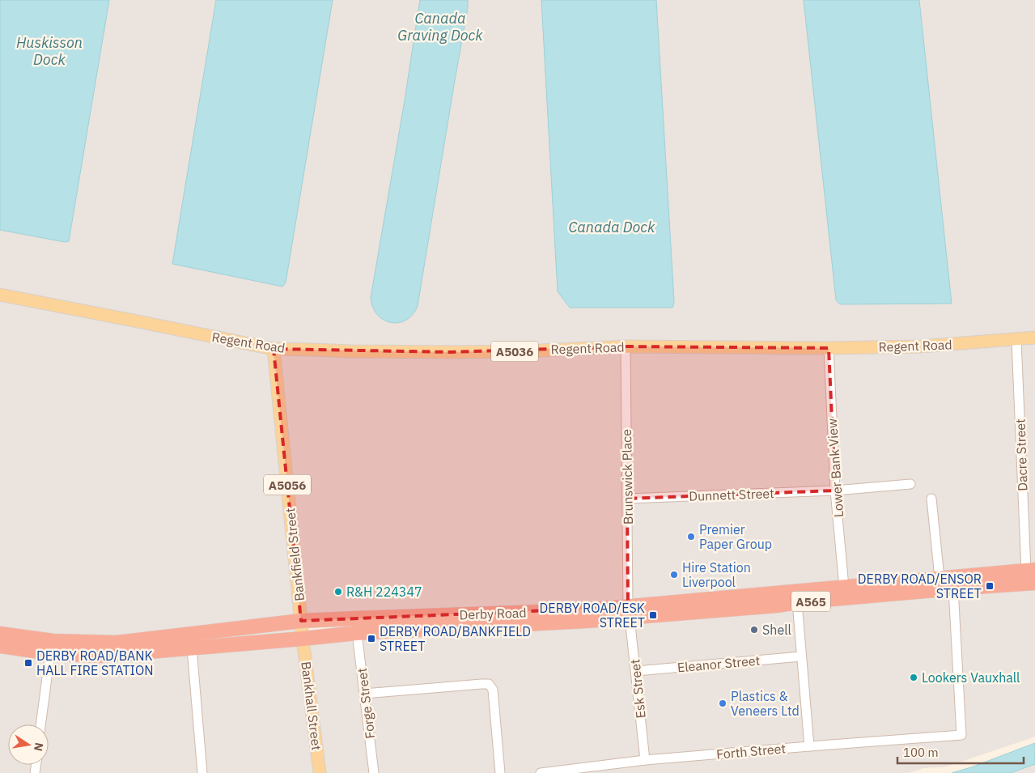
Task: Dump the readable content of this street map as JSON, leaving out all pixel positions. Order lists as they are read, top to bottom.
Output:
{
  "streets": {
    "highway": ["A565", "Derby Road"],
    "main road": [
      "Regent Road",
      "A5036",
      "A5056",
      "Bankfield Street",
      "Bankhall Street"
    ],
    "street": [
      "Dacre Street",
      "Lower Bank View",
      "Brunswick Place",
      "Dunnett Street",
      "Eleanor Street",
      "Esk Street",
      "Forge Street",
      "Forth Street"
    ]
  },
  "crossings": [
    ["Regent Road", "Dacre Street"],
    ["Regent Road", "Lower Bank View"],
    ["Regent Road", "Brunswick Place"],
    ["Regent Road", "Bankfield Street"],
    ["Dacre Street", "Derby Road"],
    ["Lower Bank View", "Dunnett Street"],
    ["Lower Bank View", "Derby Road"],
    ["Brunswick Place", "Dunnett Street"],
    ["Brunswick Place", "Derby Road"],
    ["Brunswick Place", "Esk Street"],
    ["Bankfield Street", "Derby Road"],
    ["Bankfield Street", "Bankhall Street"],
    ["Derby Road", "Esk Street"],
    ["Derby Road", "Forge Street"],
    ["Derby Road", "Bankhall Street"],
    ["Derby Road", "Forth Street"],
    ["Eleanor Street", "Esk Street"],
    ["Esk Street", "Forth Street"]
  ],
  "water": ["Canada Graving Dock", "Huskisson Dock", "Canada Dock"],
  "places": {
    "other": [
      "Premier Paper Group",
      "Hire Station Liverpool",
      "R&H 224347",
      "Shell",
      "Lookers Vauxhall",
      "Plastics & Veneers Ltd"
    ],
    "transit": [
      "DERBY ROAD/ENSOR STREET",
      "DERBY ROAD/ESK STREET",
      "DERBY ROAD/BANKFIELD STREET",
      "DERBY ROAD/BANK HALL FIRE STATION"
    ]
  },
  "scale_bar": "100 m",
  "north": "right"
}
